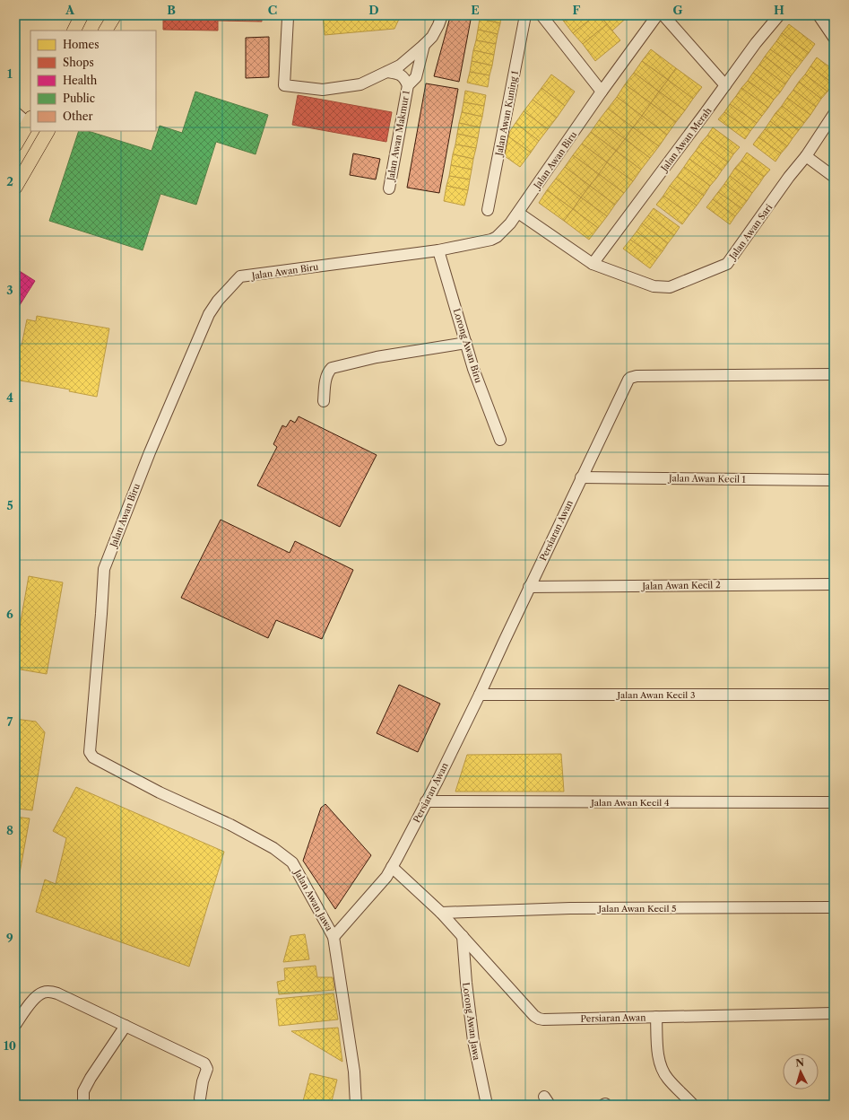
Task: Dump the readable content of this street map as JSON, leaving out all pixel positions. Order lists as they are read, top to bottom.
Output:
{
  "streets": {
    "street": [
      "Jalan Awan Kuning 1",
      "Jalan Awan Makmur 1",
      "Jalan Awan Merah",
      "Jalan Awan Biru",
      "Jalan Awan Sari",
      "Lorong Awan Biru",
      "Jalan Awan Kecil 1",
      "Persiaran Awan",
      "Jalan Awan Kecil 2",
      "Jalan Awan Kecil 3",
      "Jalan Awan Kecil 4",
      "Jalan Awan Jawa",
      "Jalan Awan Kecil 5",
      "Lorong Awan Jawa"
    ]
  },
  "crossings": [
    ["Jalan Awan Merah", "Jalan Awan Sari"],
    ["Jalan Awan Biru", "Jalan Awan Sari"],
    ["Jalan Awan Biru", "Lorong Awan Biru"],
    ["Jalan Awan Biru", "Jalan Awan Jawa"],
    ["Jalan Awan Kecil 1", "Persiaran Awan"],
    ["Persiaran Awan", "Jalan Awan Kecil 2"],
    ["Persiaran Awan", "Jalan Awan Kecil 3"],
    ["Persiaran Awan", "Jalan Awan Kecil 4"],
    ["Persiaran Awan", "Jalan Awan Jawa"],
    ["Persiaran Awan", "Jalan Awan Kecil 5"],
    ["Persiaran Awan", "Lorong Awan Jawa"]
  ],
  "legend": [
    "Homes",
    "Shops",
    "Health",
    "Public",
    "Other"
  ],
  "north": "top",
  "grid": {
    "columns": [
      "A",
      "B",
      "C",
      "D",
      "E",
      "F",
      "G",
      "H"
    ],
    "rows": [
      "1",
      "2",
      "3",
      "4",
      "5",
      "6",
      "7",
      "8",
      "9",
      "10"
    ]
  }
}
